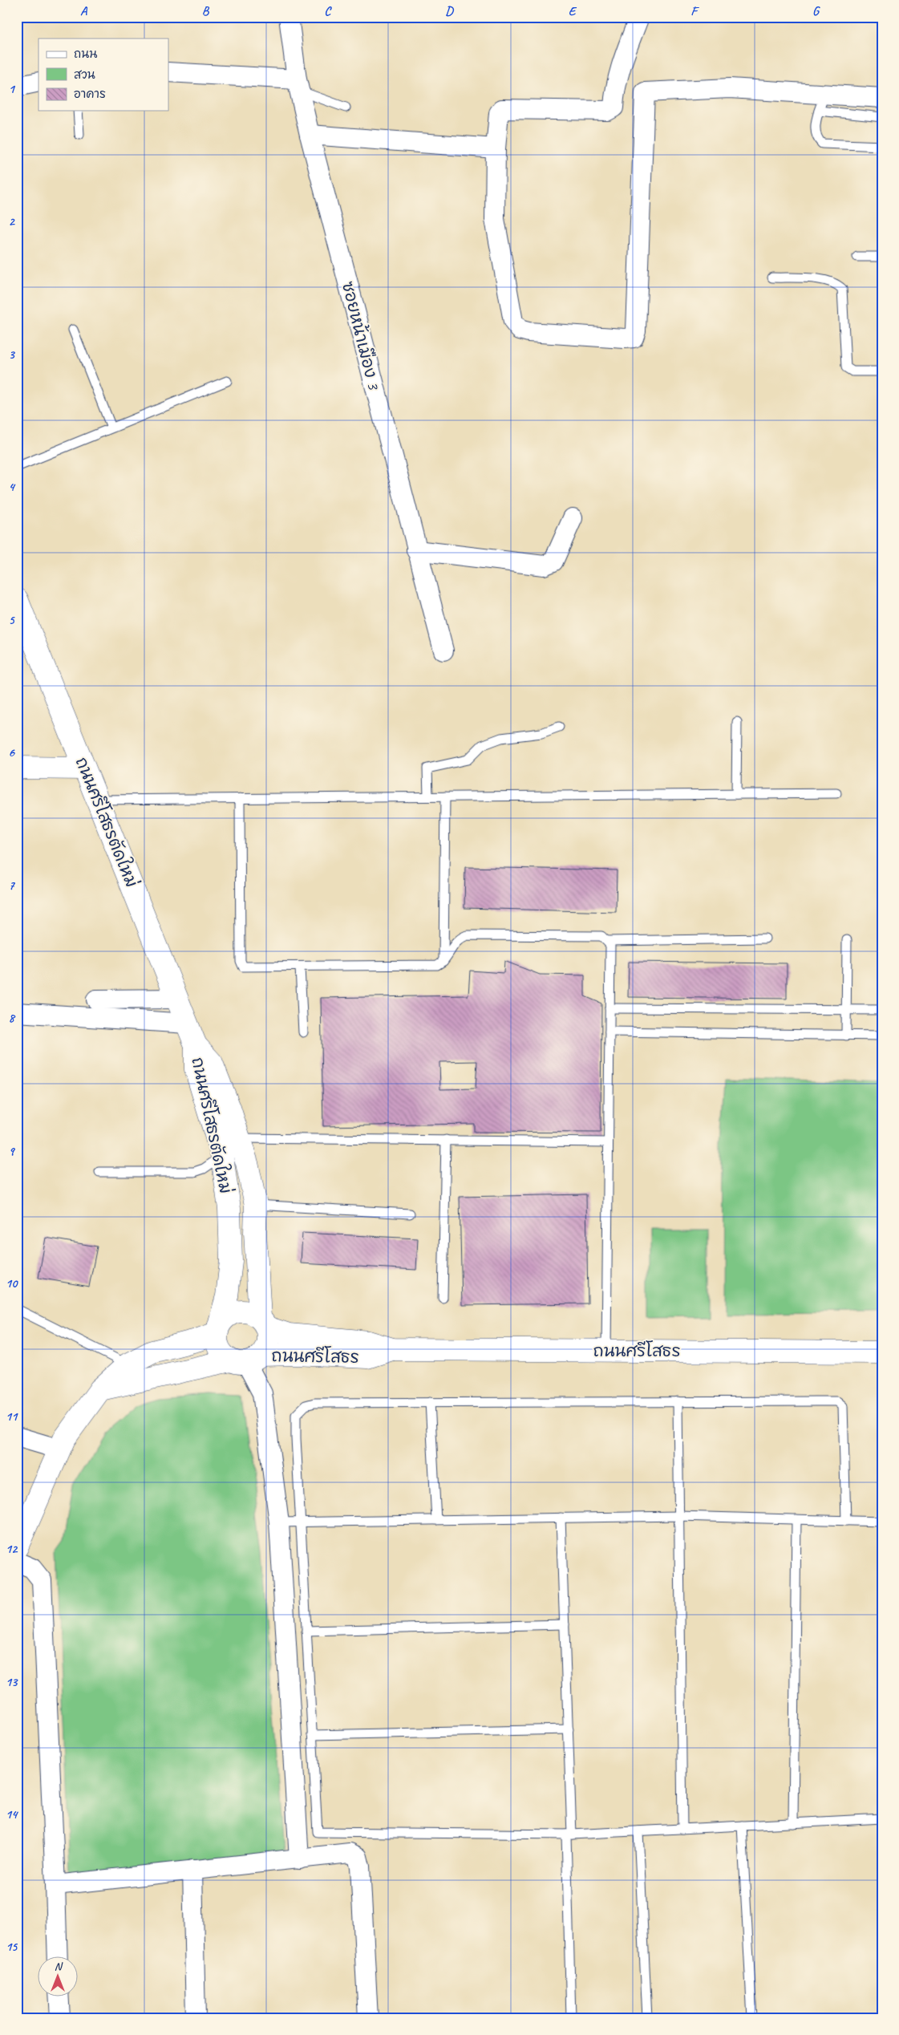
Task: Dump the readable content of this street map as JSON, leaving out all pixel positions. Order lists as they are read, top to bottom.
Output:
{
  "streets": {
    "main road": ["ถนนศรีโสธรตัดใหม่", "ถนนศรีโสธร"],
    "street": ["ซอยหน้าเมือง 3"]
  },
  "crossings": [
    ["ถนนศรีโสธรตัดใหม่", "ถนนศรีโสธร"]
  ],
  "legend": ["ถนน", "สวน", "อาคาร"],
  "north": "top",
  "grid": {
    "columns": [
      "A",
      "B",
      "C",
      "D",
      "E",
      "F",
      "G"
    ],
    "rows": [
      "1",
      "2",
      "3",
      "4",
      "5",
      "6",
      "7",
      "8",
      "9",
      "10",
      "11",
      "12",
      "13",
      "14",
      "15"
    ]
  }
}
